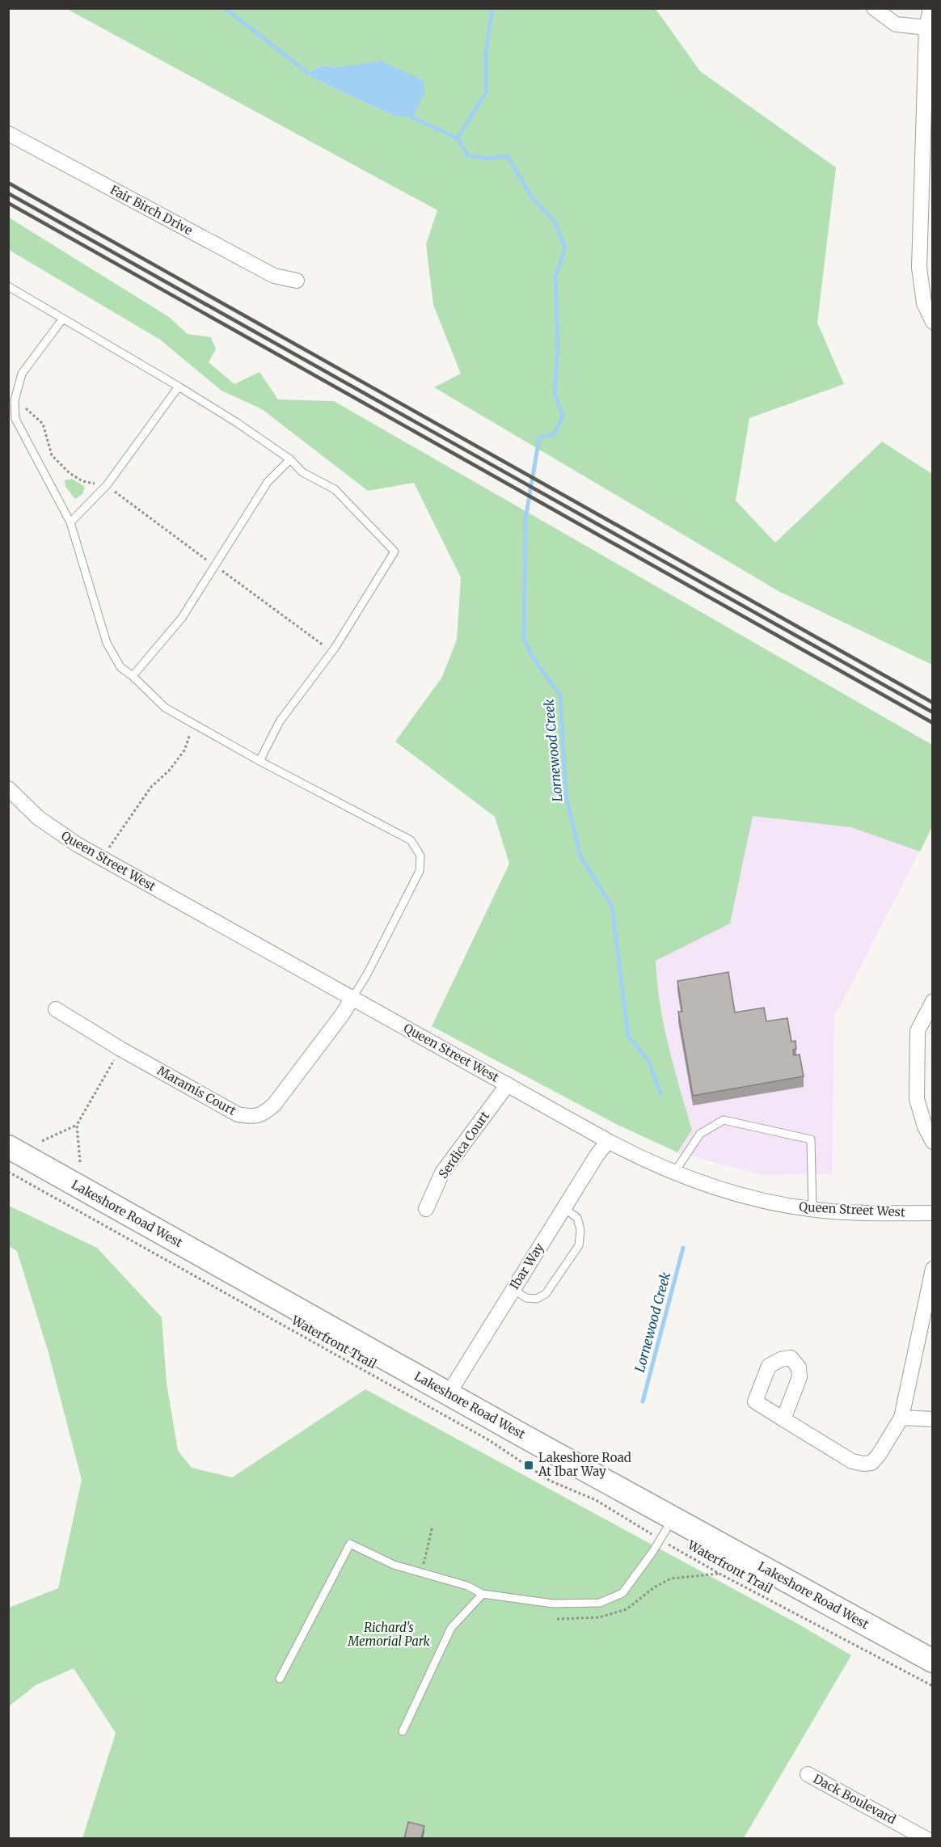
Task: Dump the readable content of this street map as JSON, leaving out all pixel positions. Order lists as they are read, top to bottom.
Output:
{
  "streets": {
    "main road": ["Lakeshore Road West"],
    "street": [
      "Fair Birch Drive",
      "Queen Street West",
      "Maramis Court",
      "Serdica Court",
      "Ibar Way",
      "Dack Boulevard"
    ],
    "path": ["Waterfront Trail"]
  },
  "crossings": [
    ["Queen Street West", "Maramis Court"],
    ["Queen Street West", "Serdica Court"],
    ["Queen Street West", "Ibar Way"],
    ["Lakeshore Road West", "Ibar Way"]
  ],
  "water": ["Lornewood Creek"],
  "parks": ["Richard's Memorial Park"],
  "places": {
    "transit": ["Lakeshore Road At Ibar Way"]
  }
}
